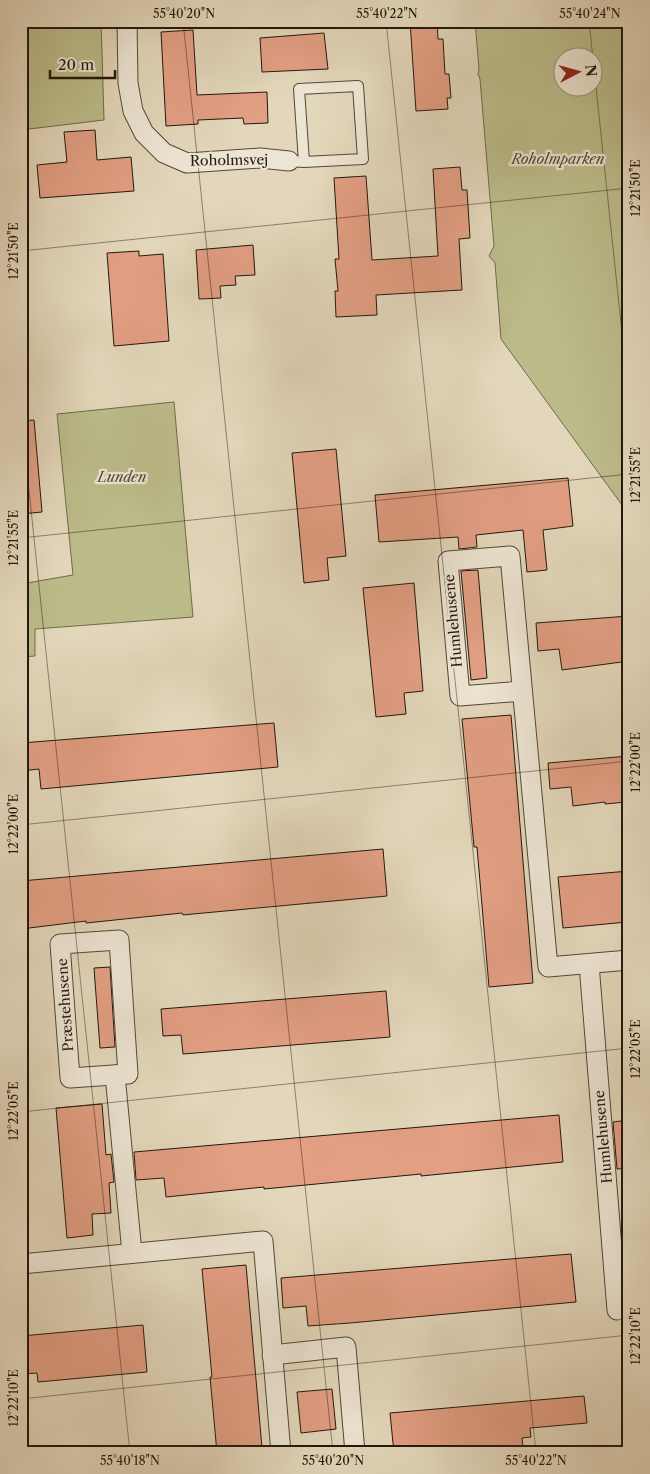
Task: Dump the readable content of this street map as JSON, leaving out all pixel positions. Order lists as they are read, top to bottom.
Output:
{
  "streets": {
    "street": ["Roholmsvej", "Humlehusene", "Præstehusene"]
  },
  "parks": ["Roholmparken", "Lunden"],
  "scale_bar": "20 m",
  "north": "right",
  "coordinates": [
    "55°40'20\"N",
    "55°40'22\"N",
    "55°40'24\"N",
    "12°21'50\"E",
    "12°21'55\"E",
    "12°22'00\"E",
    "12°22'05\"E",
    "12°22'10\"E",
    "55°40'18\"N"
  ]
}
